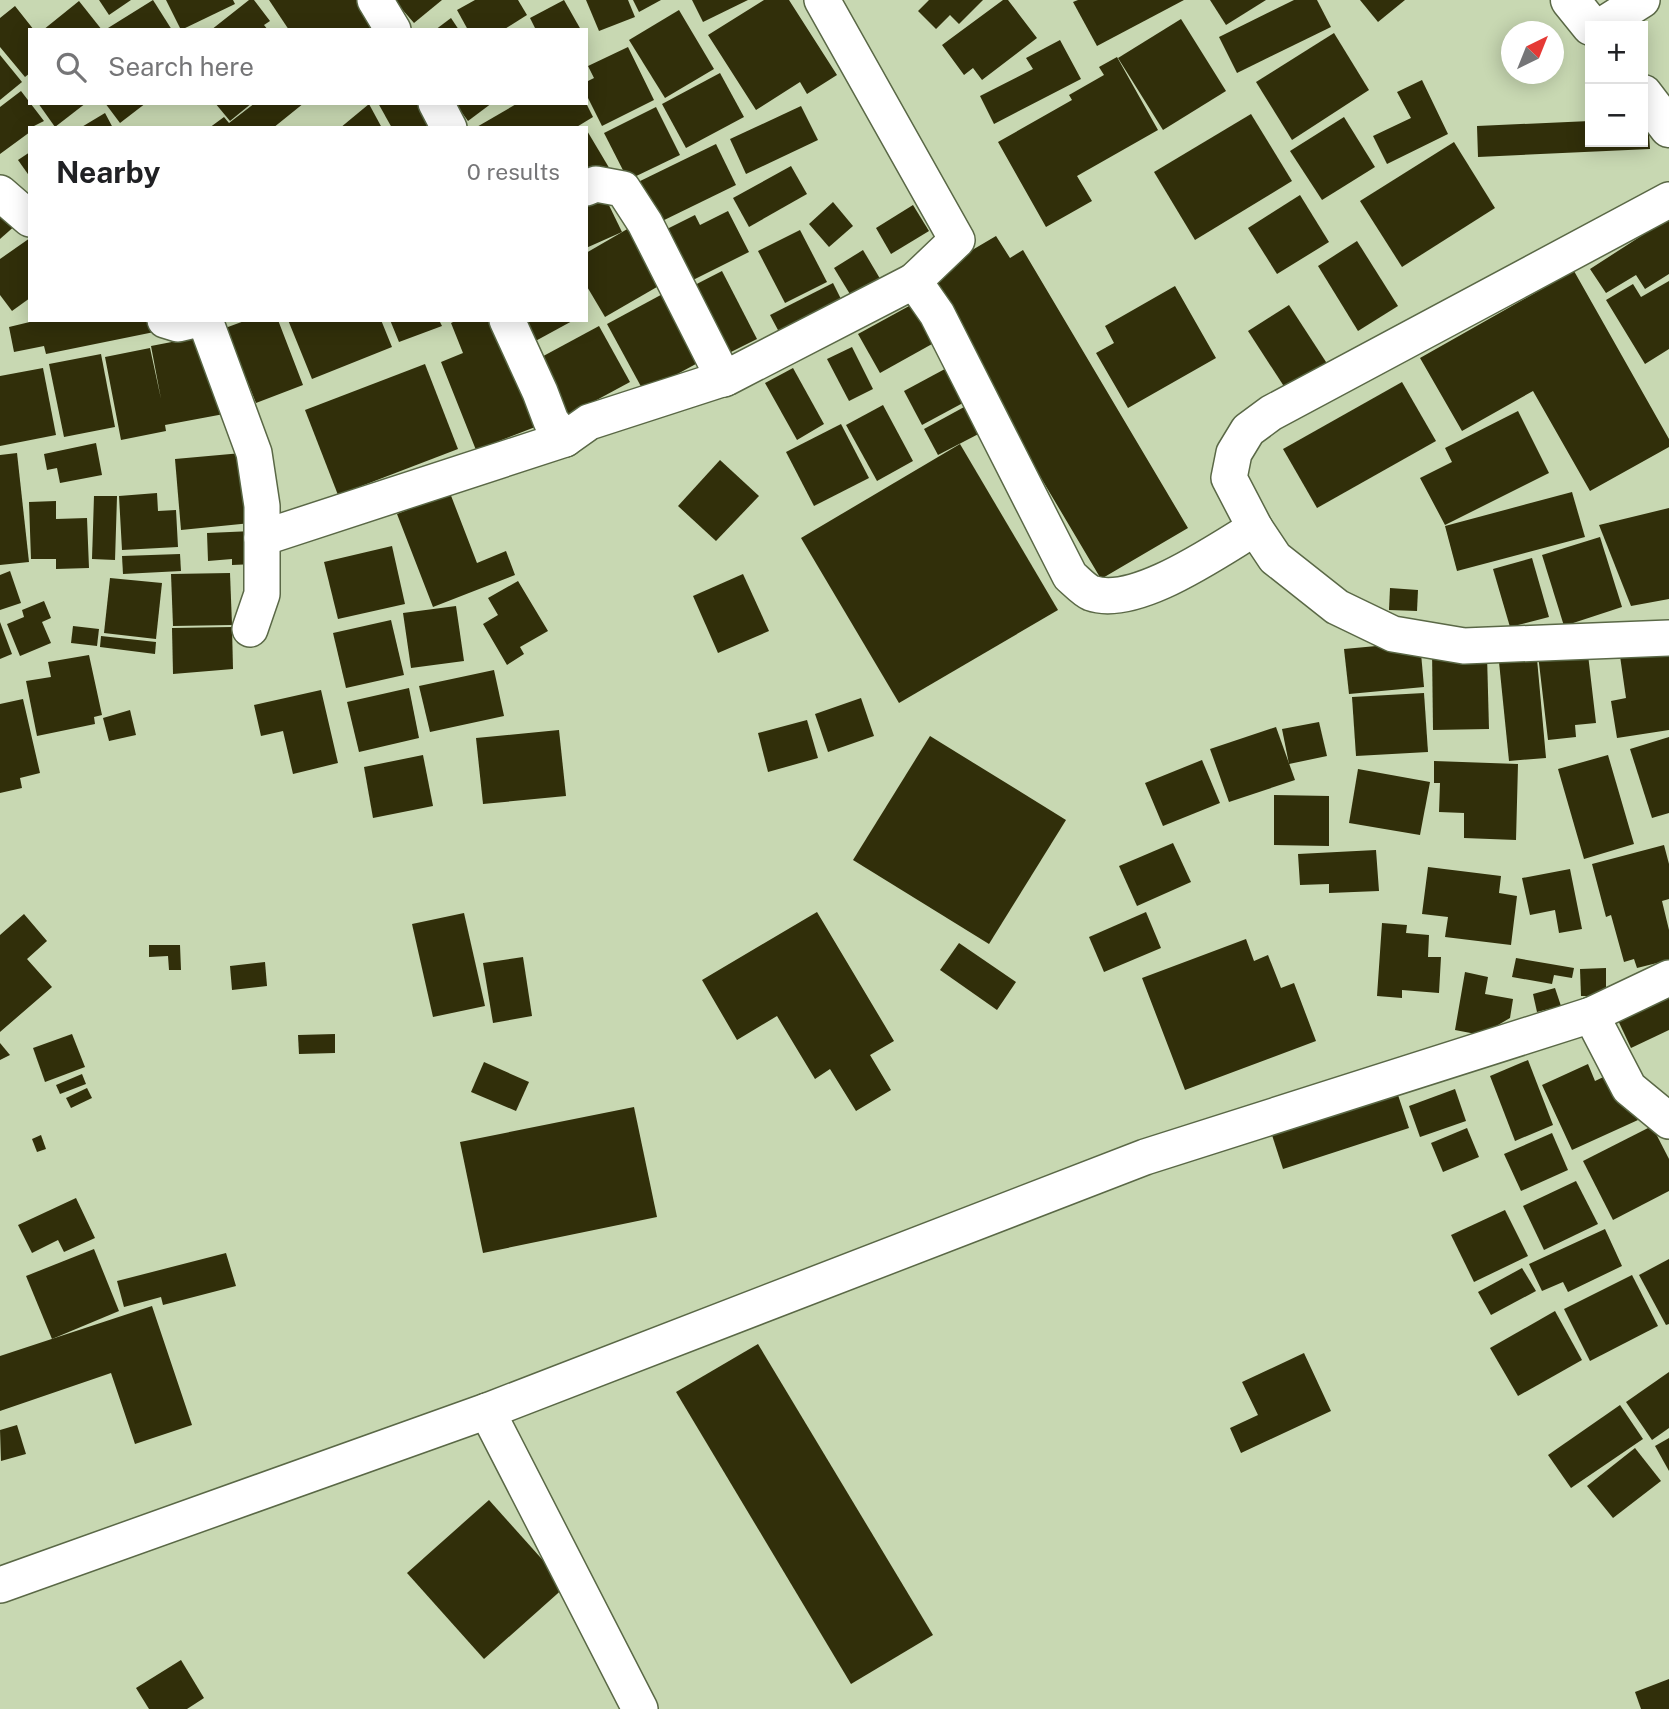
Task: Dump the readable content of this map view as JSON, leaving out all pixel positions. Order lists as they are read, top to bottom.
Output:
{
  "north": "top right",
  "page": {
    "map_buttons": ["+", "−"],
    "search": "Search here",
    "heading": ["Nearby", "0 results"]
  }
}
